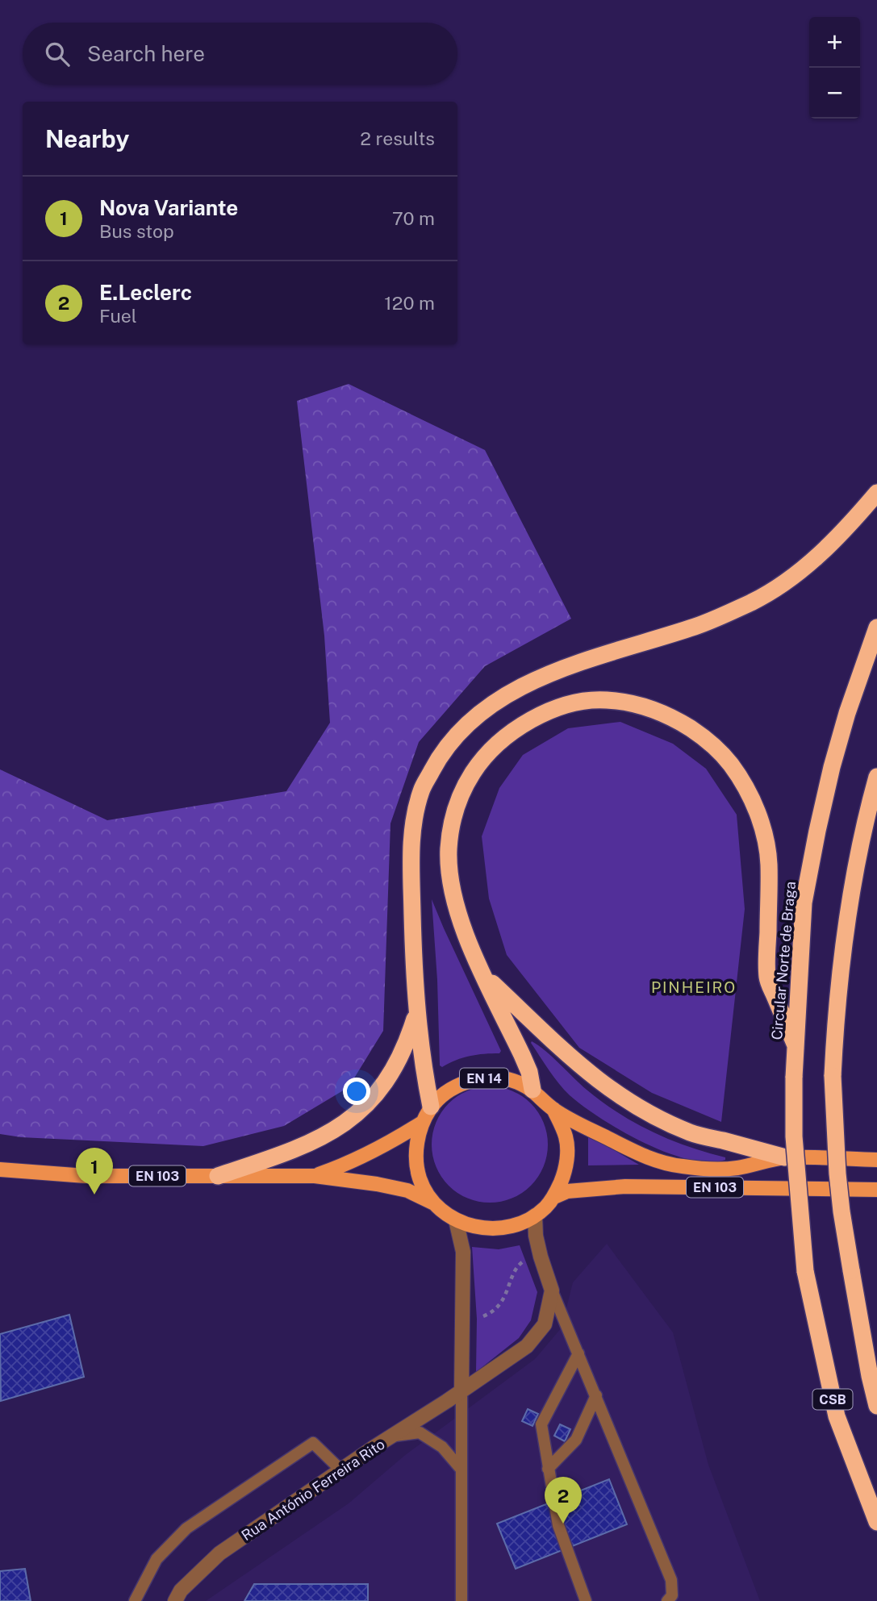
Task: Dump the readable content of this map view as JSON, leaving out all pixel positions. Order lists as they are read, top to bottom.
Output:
{
  "streets": {
    "highway": ["Circular Norte de Braga", "CSB"],
    "main road": ["EN 14", "EN 103"],
    "street": ["Rua António Ferreira Rito"]
  },
  "crossings": [
    ["EN 14", "EN 103"]
  ],
  "districts": ["PINHEIRO"],
  "page": {
    "map_buttons": ["+", "−"],
    "search": "Search here",
    "heading": ["Nearby", "2 results"],
    "list": [
      {
        "mark": "1",
        "name": "Nova Variante",
        "note": "Bus stop",
        "value": "70 m"
      },
      {
        "mark": "2",
        "name": "E.Leclerc",
        "note": "Fuel",
        "value": "120 m"
      }
    ],
    "pins": ["1", "2"]
  }
}
